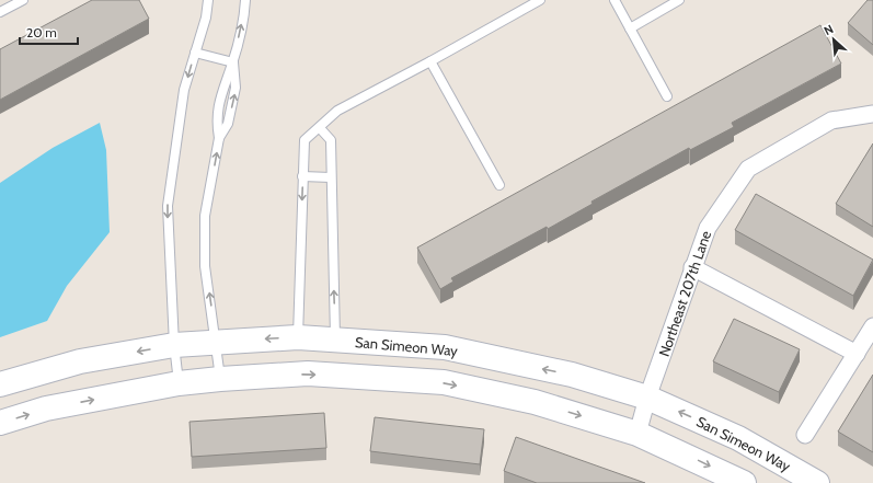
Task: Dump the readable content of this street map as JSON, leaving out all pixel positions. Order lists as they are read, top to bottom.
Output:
{
  "streets": {
    "street": ["Northeast 207th Lane", "San Simeon Way"]
  },
  "crossings": [
    ["Northeast 207th Lane", "San Simeon Way"]
  ],
  "scale_bar": "20 m",
  "north": "top left"
}
